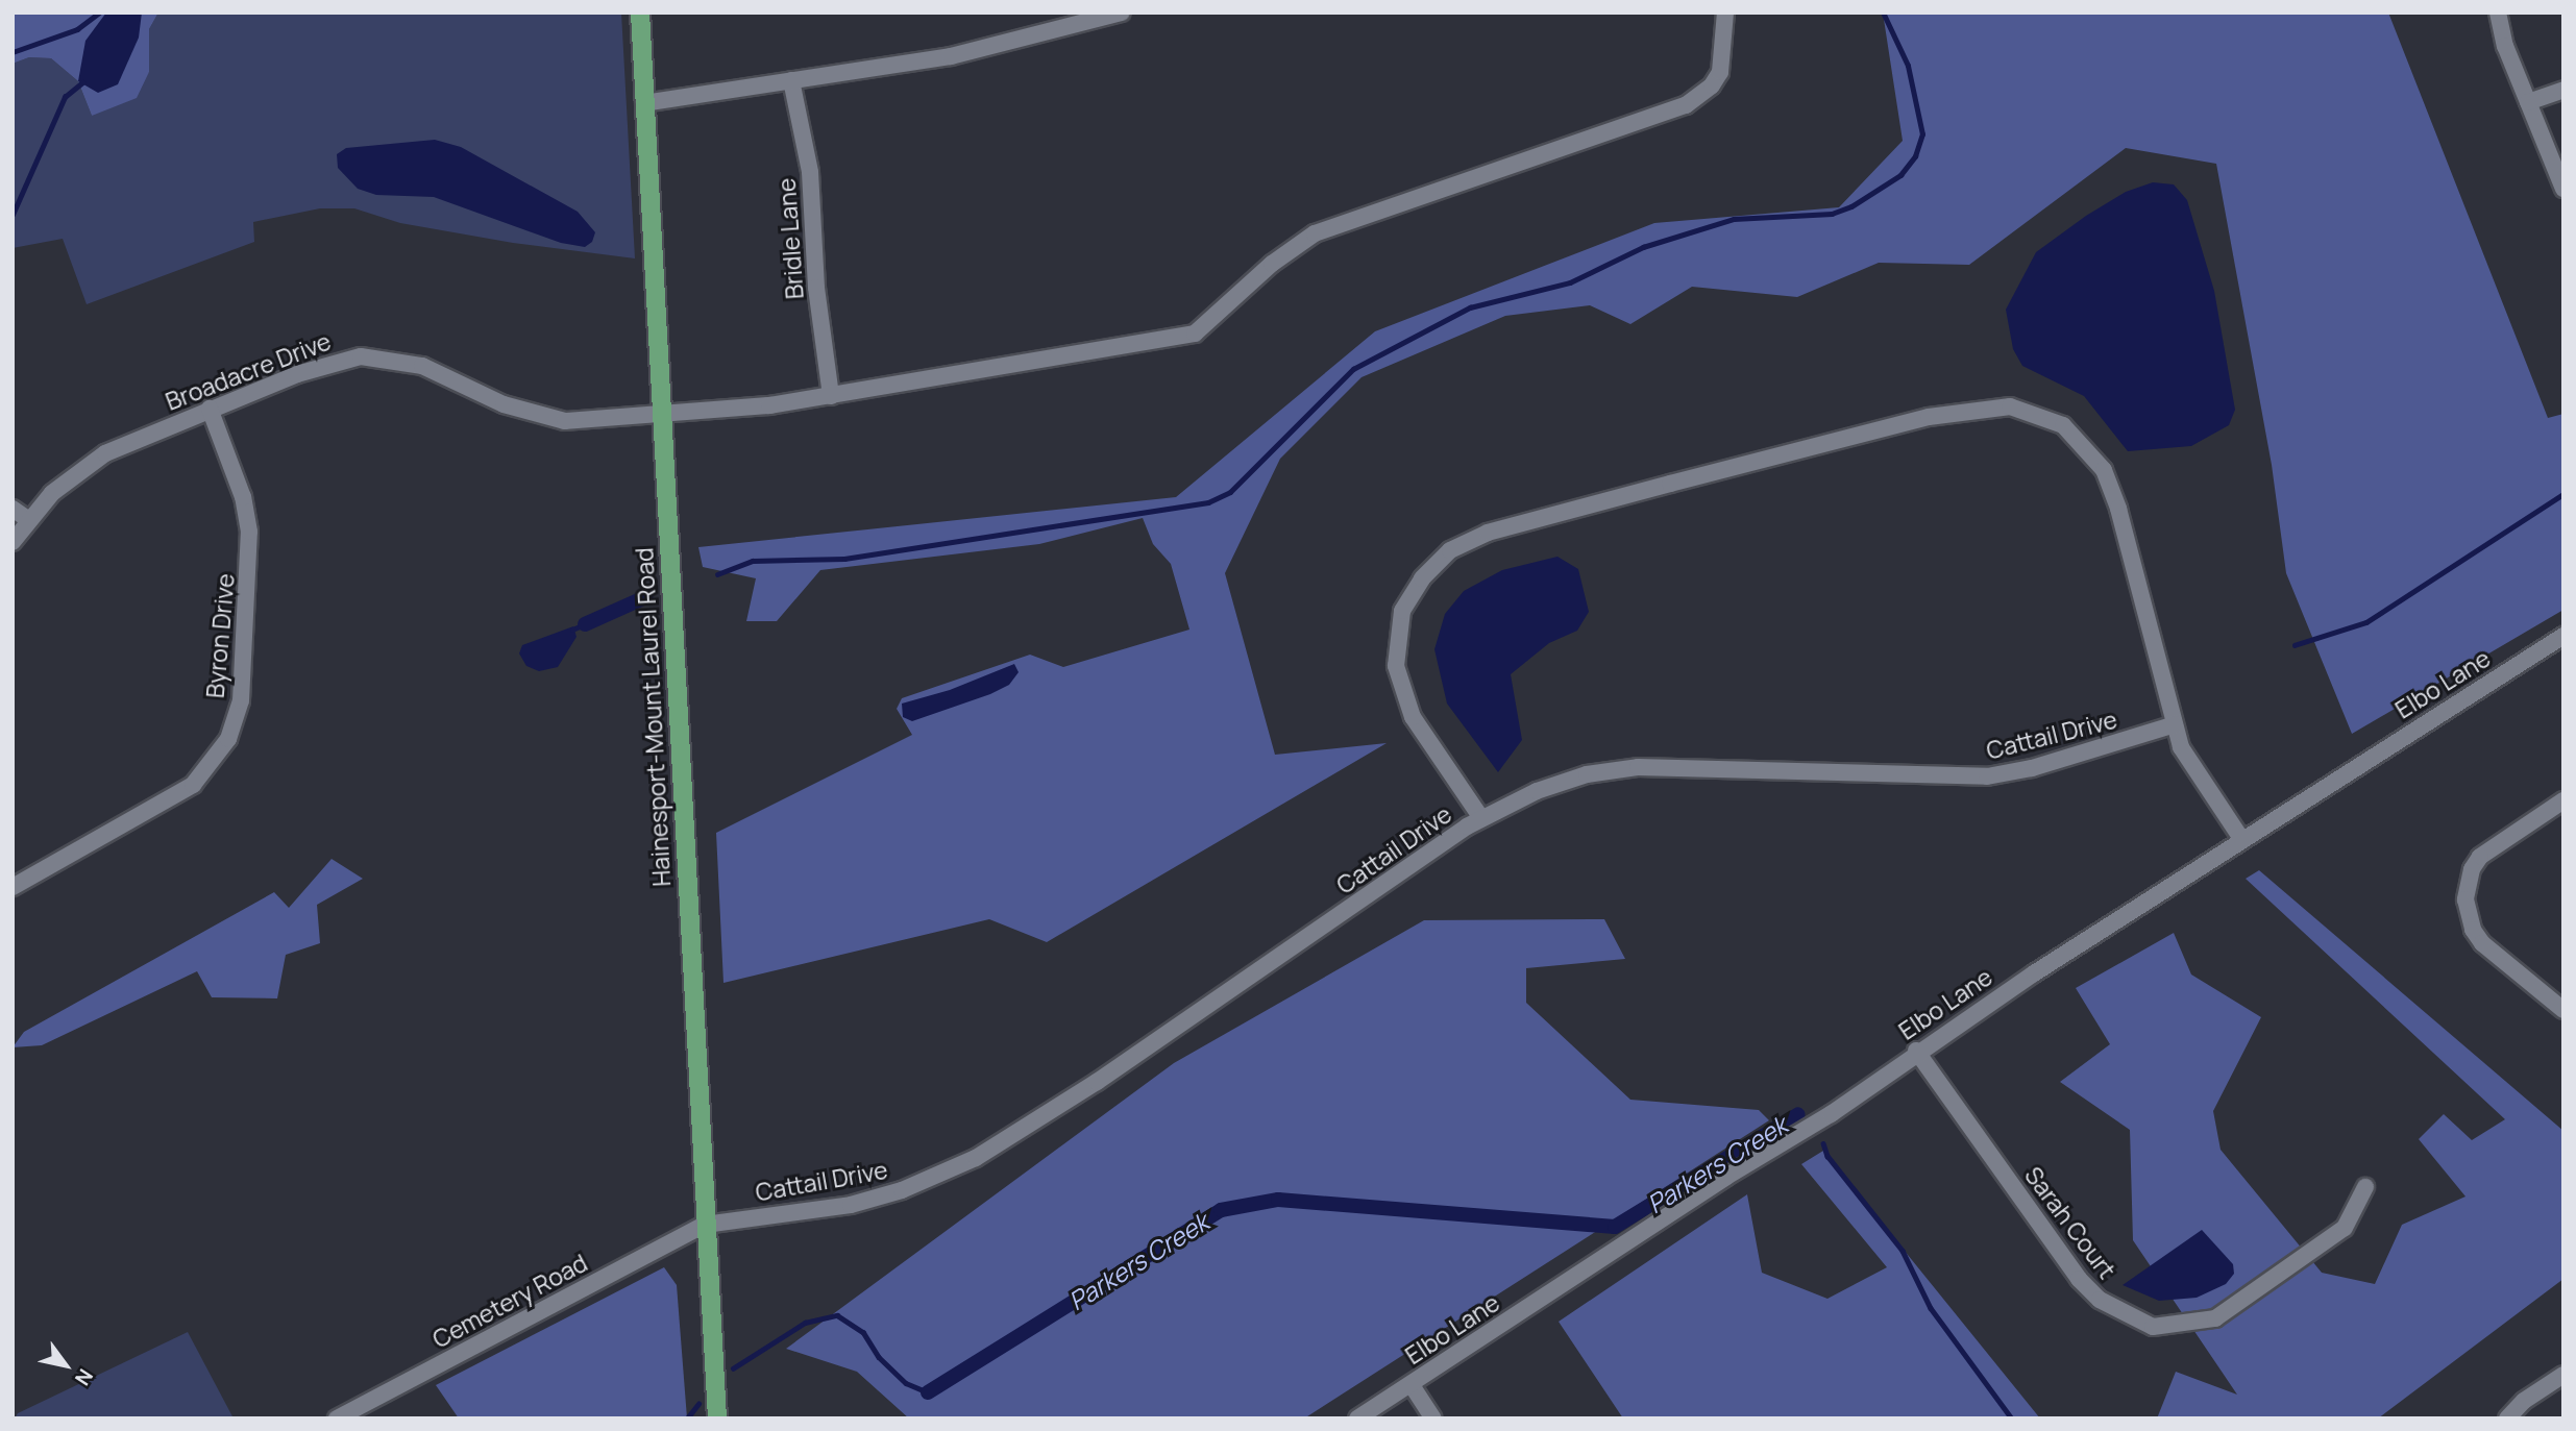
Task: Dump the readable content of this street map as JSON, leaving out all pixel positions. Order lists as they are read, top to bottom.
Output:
{
  "streets": {
    "main road": ["Hainesport-Mount Laurel Road"],
    "street": [
      "Bridle Lane",
      "Broadacre Drive",
      "Byron Drive",
      "Elbo Lane",
      "Cattail Drive",
      "Sarah Court",
      "Cemetery Road"
    ]
  },
  "crossings": [
    ["Bridle Lane", "Broadacre Drive"],
    ["Broadacre Drive", "Byron Drive"],
    ["Broadacre Drive", "Hainesport-Mount Laurel Road"],
    ["Elbo Lane", "Sarah Court"],
    ["Hainesport-Mount Laurel Road", "Cattail Drive"],
    ["Hainesport-Mount Laurel Road", "Cemetery Road"],
    ["Cattail Drive", "Cemetery Road"]
  ],
  "water": ["Parkers Creek"],
  "north": "bottom right"
}
